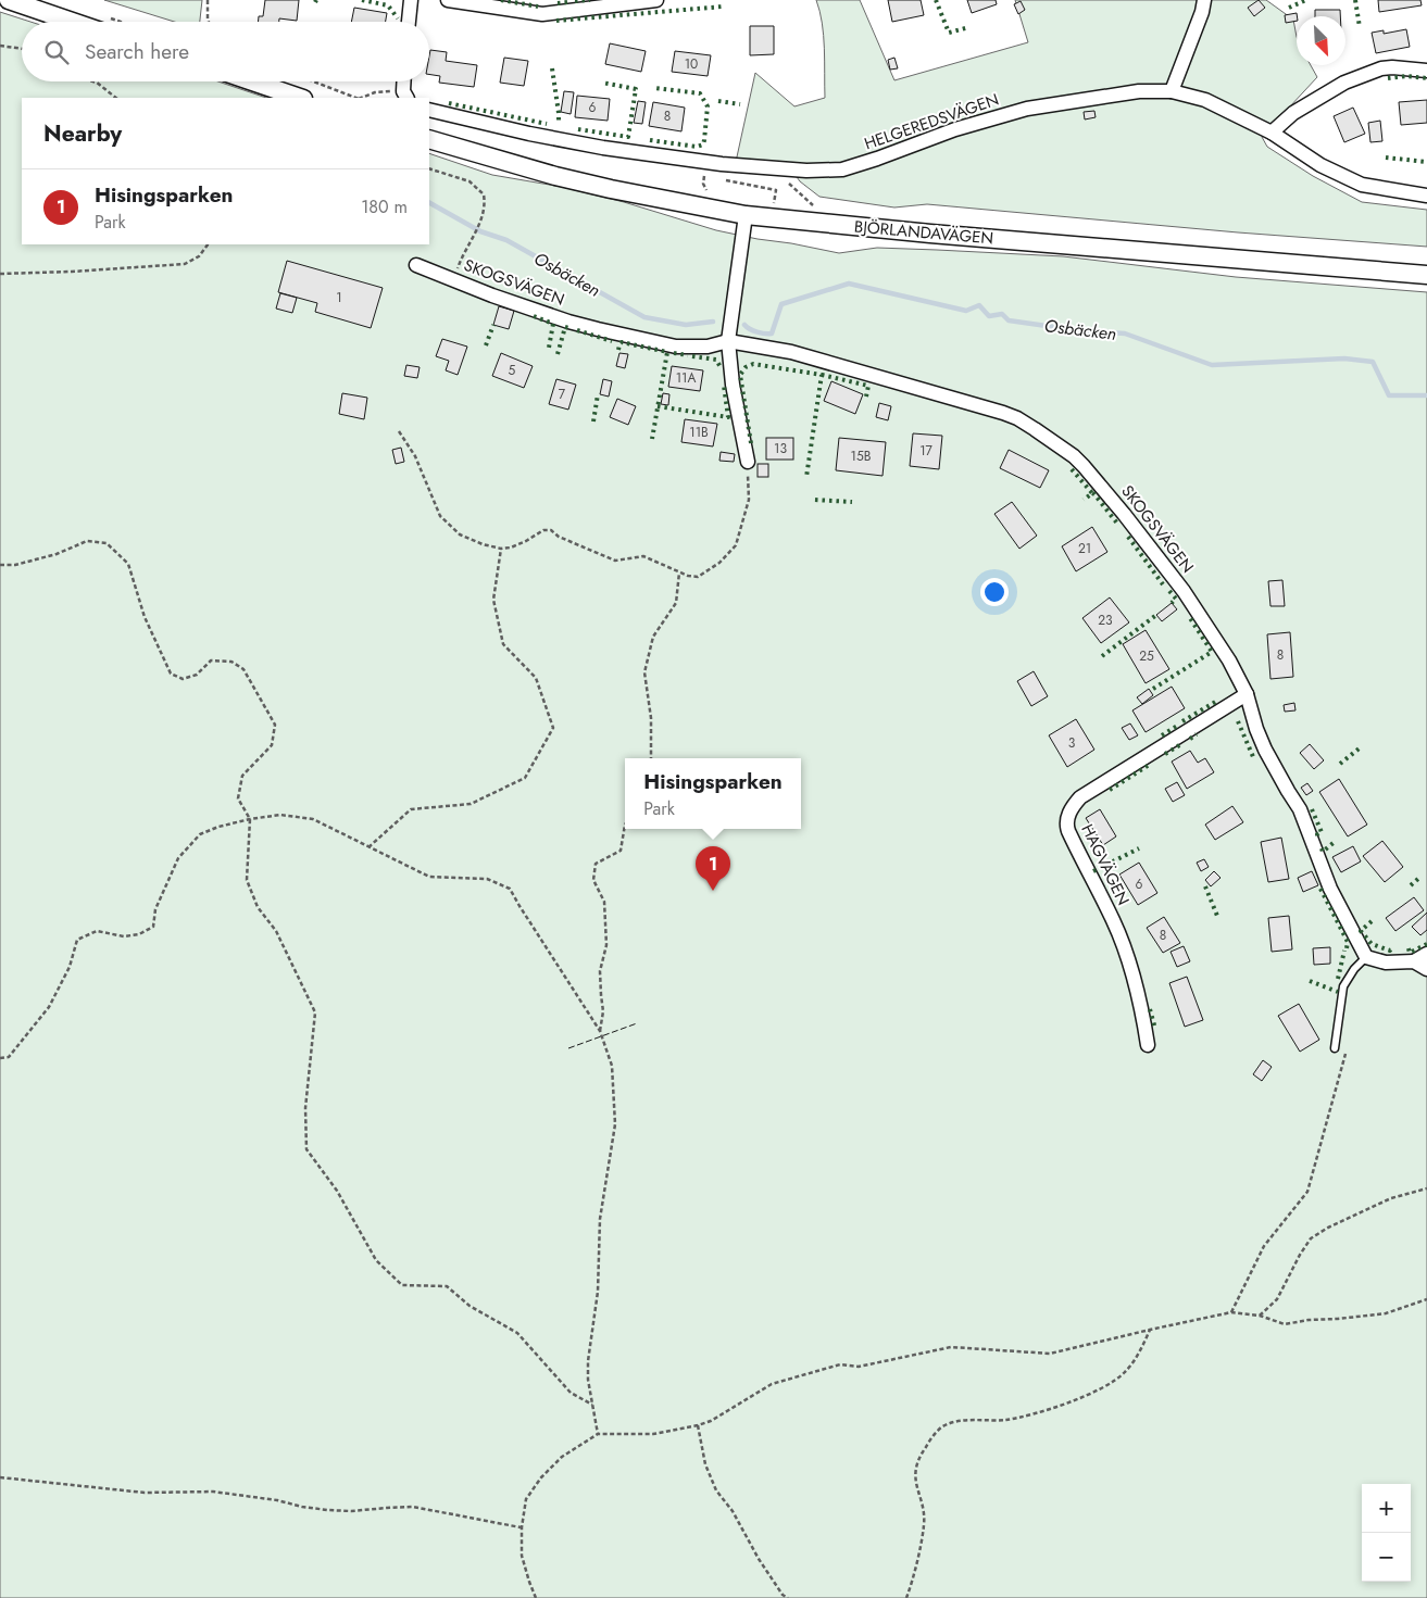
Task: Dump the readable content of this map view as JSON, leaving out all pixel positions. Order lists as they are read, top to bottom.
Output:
{
  "streets": {
    "street": [
      "HELGEREDSVÄGEN",
      "BJÖRLANDAVÄGEN",
      "SKOGSVÄGEN",
      "HAGVÄGEN"
    ]
  },
  "crossings": [
    ["SKOGSVÄGEN", "HAGVÄGEN"]
  ],
  "water": ["Osbäcken"],
  "house_numbers": [
    "10",
    "6",
    "8",
    "1",
    "5",
    "11A",
    "7",
    "11B",
    "13",
    "17",
    "15B",
    "21",
    "23",
    "8",
    "25",
    "3",
    "6",
    "8"
  ],
  "north": "bottom right",
  "page": {
    "search": "Search here",
    "heading": "Nearby",
    "list": [
      {
        "mark": "1",
        "name": "Hisingsparken",
        "note": "Park",
        "value": "180 m"
      }
    ],
    "popup": ["Hisingsparken", "Park"],
    "pins": "1",
    "map_buttons": ["+", "−"]
  }
}
